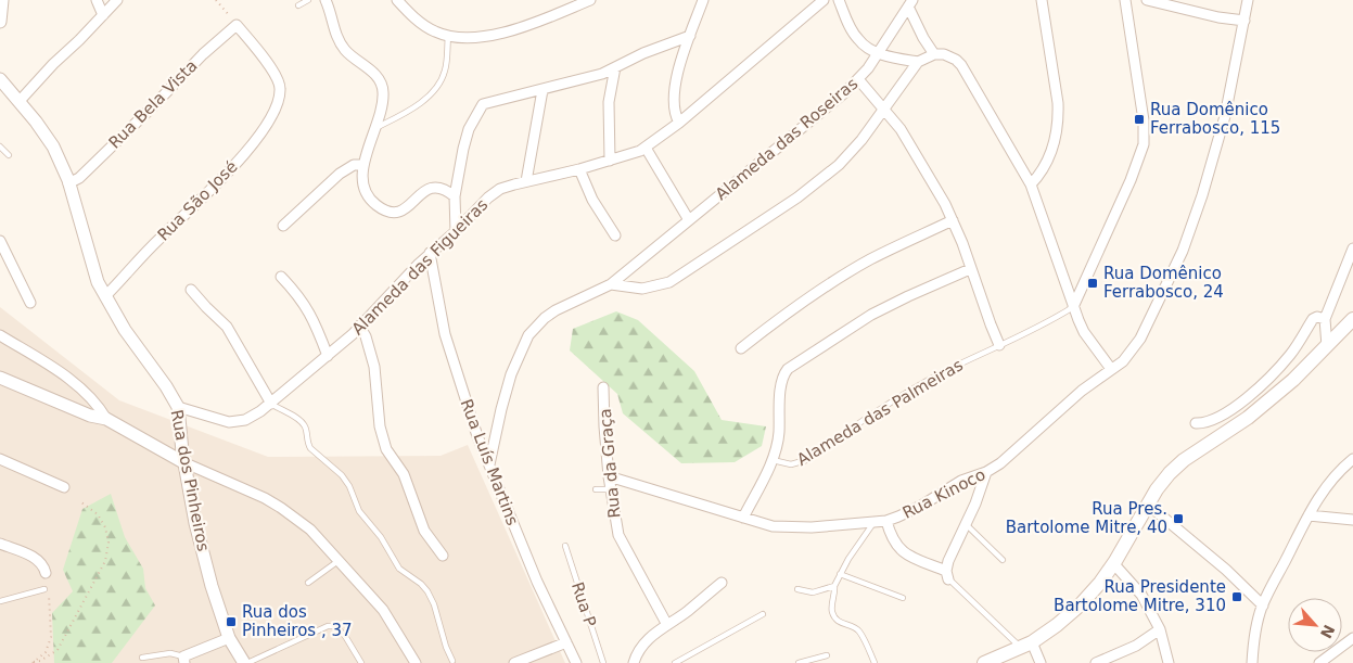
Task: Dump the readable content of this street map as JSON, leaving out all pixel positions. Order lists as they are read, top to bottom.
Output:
{
  "streets": {
    "street": [
      "Rua Bela Vista",
      "Alameda das Roseiras",
      "Rua São José",
      "Alameda das Figueiras",
      "Rua Luís Martins",
      "Rua da Graça",
      "Rua dos Pinheiros",
      "Rua Kinoco"
    ],
    "lane": ["Alameda das Palmeiras", "Rua P"]
  },
  "crossings": [
    ["Rua Bela Vista", "Rua São José"],
    ["Rua Bela Vista", "Rua dos Pinheiros"],
    ["Alameda das Roseiras", "Rua Luís Martins"],
    ["Rua São José", "Rua dos Pinheiros"],
    ["Alameda das Figueiras", "Rua Luís Martins"],
    ["Alameda das Figueiras", "Rua dos Pinheiros"],
    ["Rua da Graça", "Rua Kinoco"]
  ],
  "places": {
    "transit": [
      "Rua Domênico Ferrabosco, 115",
      "Rua Domênico Ferrabosco, 24",
      "Rua Pres. Bartolome Mitre, 40",
      "Rua Presidente Bartolome Mitre, 310",
      "Rua dos Pinheiros , 37"
    ]
  },
  "north": "bottom right"
}
